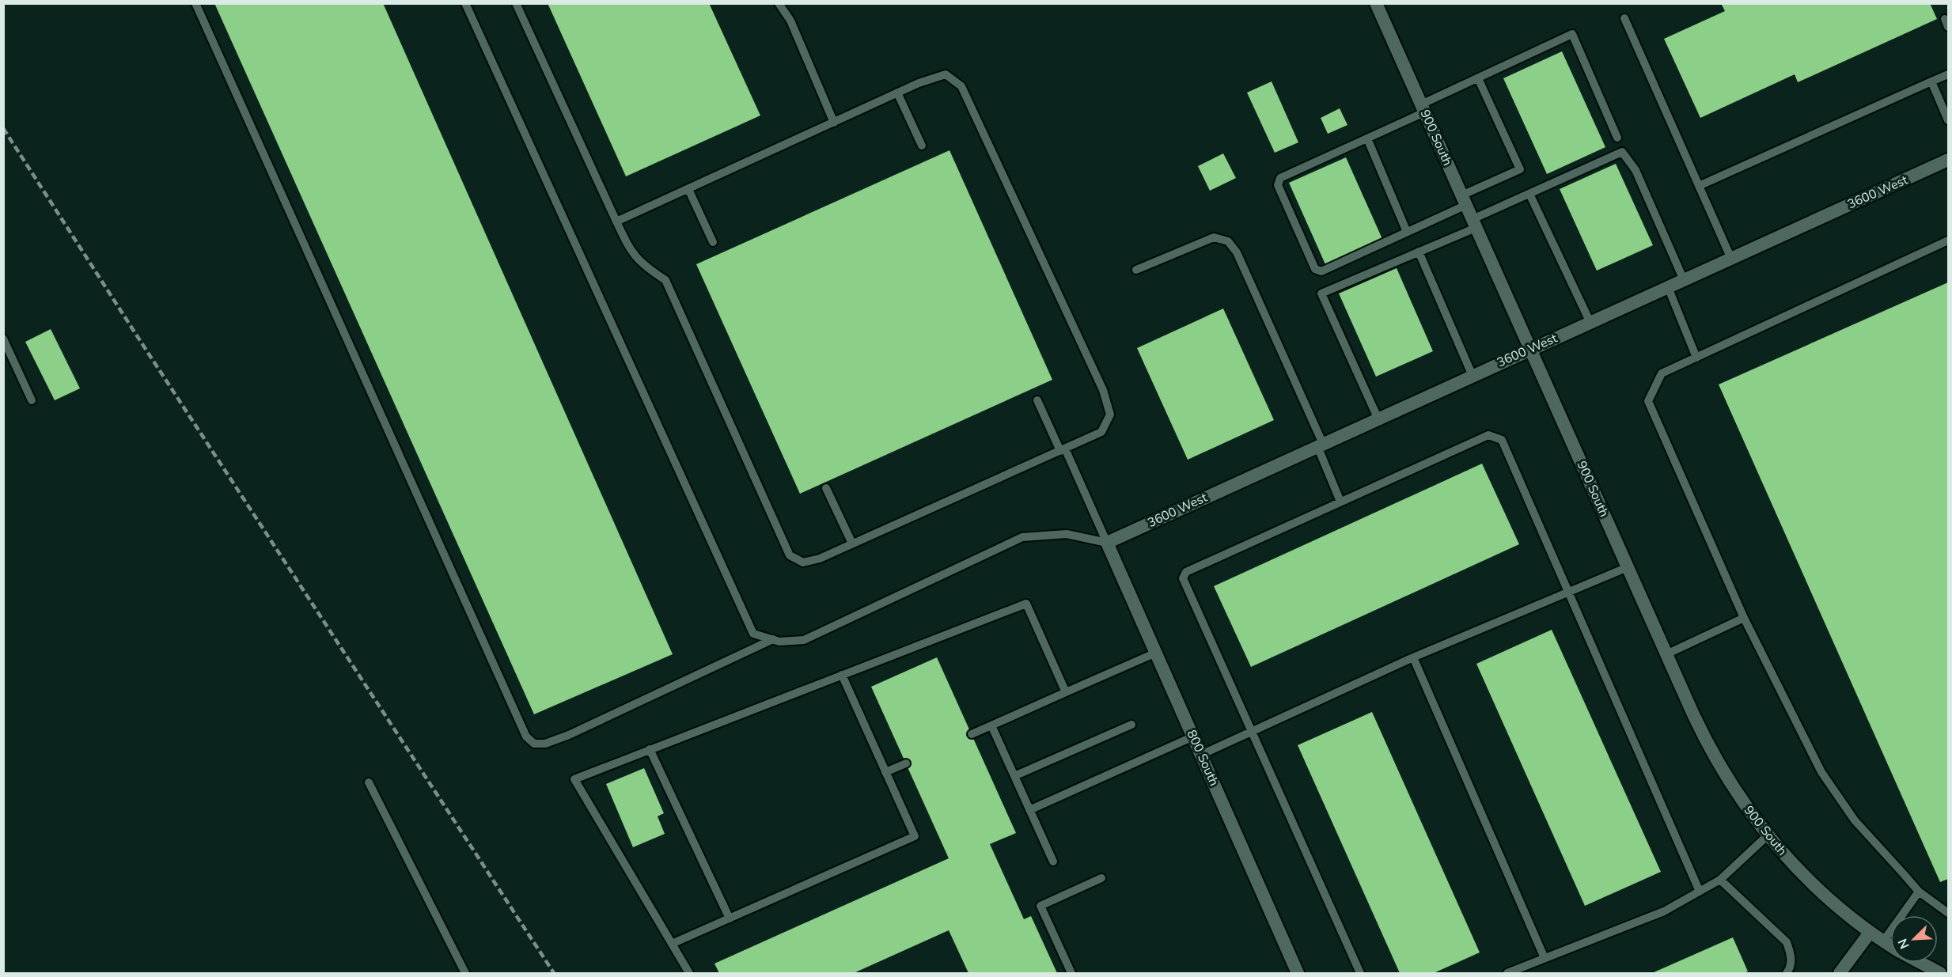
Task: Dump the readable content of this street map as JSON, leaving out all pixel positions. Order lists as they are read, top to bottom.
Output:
{
  "streets": {
    "street": ["900 South", "3600 West", "800 South"]
  },
  "crossings": [
    ["900 South", "3600 West"],
    ["3600 West", "800 South"]
  ],
  "north": "bottom left"
}
